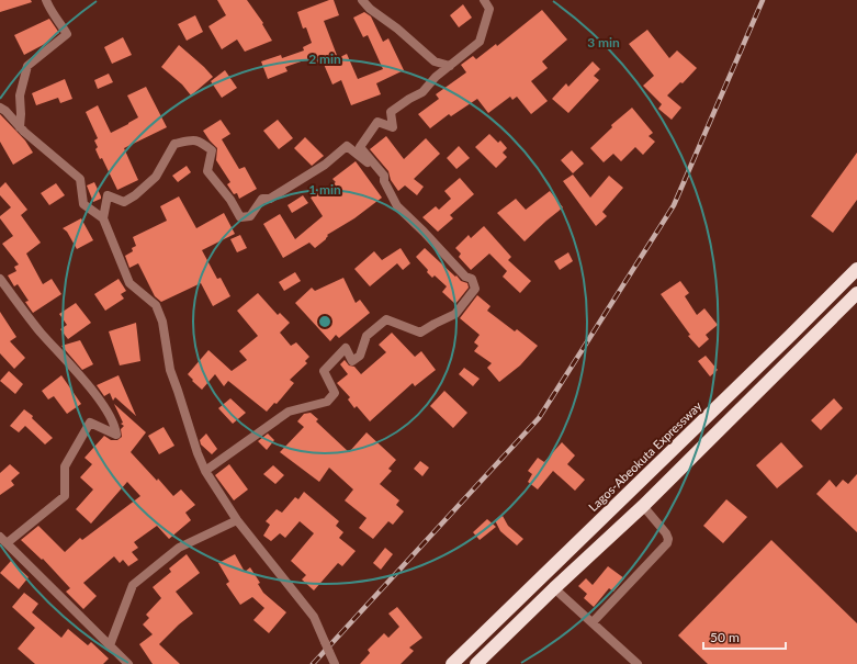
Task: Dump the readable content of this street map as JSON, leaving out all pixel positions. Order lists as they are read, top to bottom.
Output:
{
  "streets": {
    "highway": ["Lagos-Abeokuta Expressway"]
  },
  "scale_bar": "50 m",
  "rings": ["3 min", "2 min", "1 min"]
}
